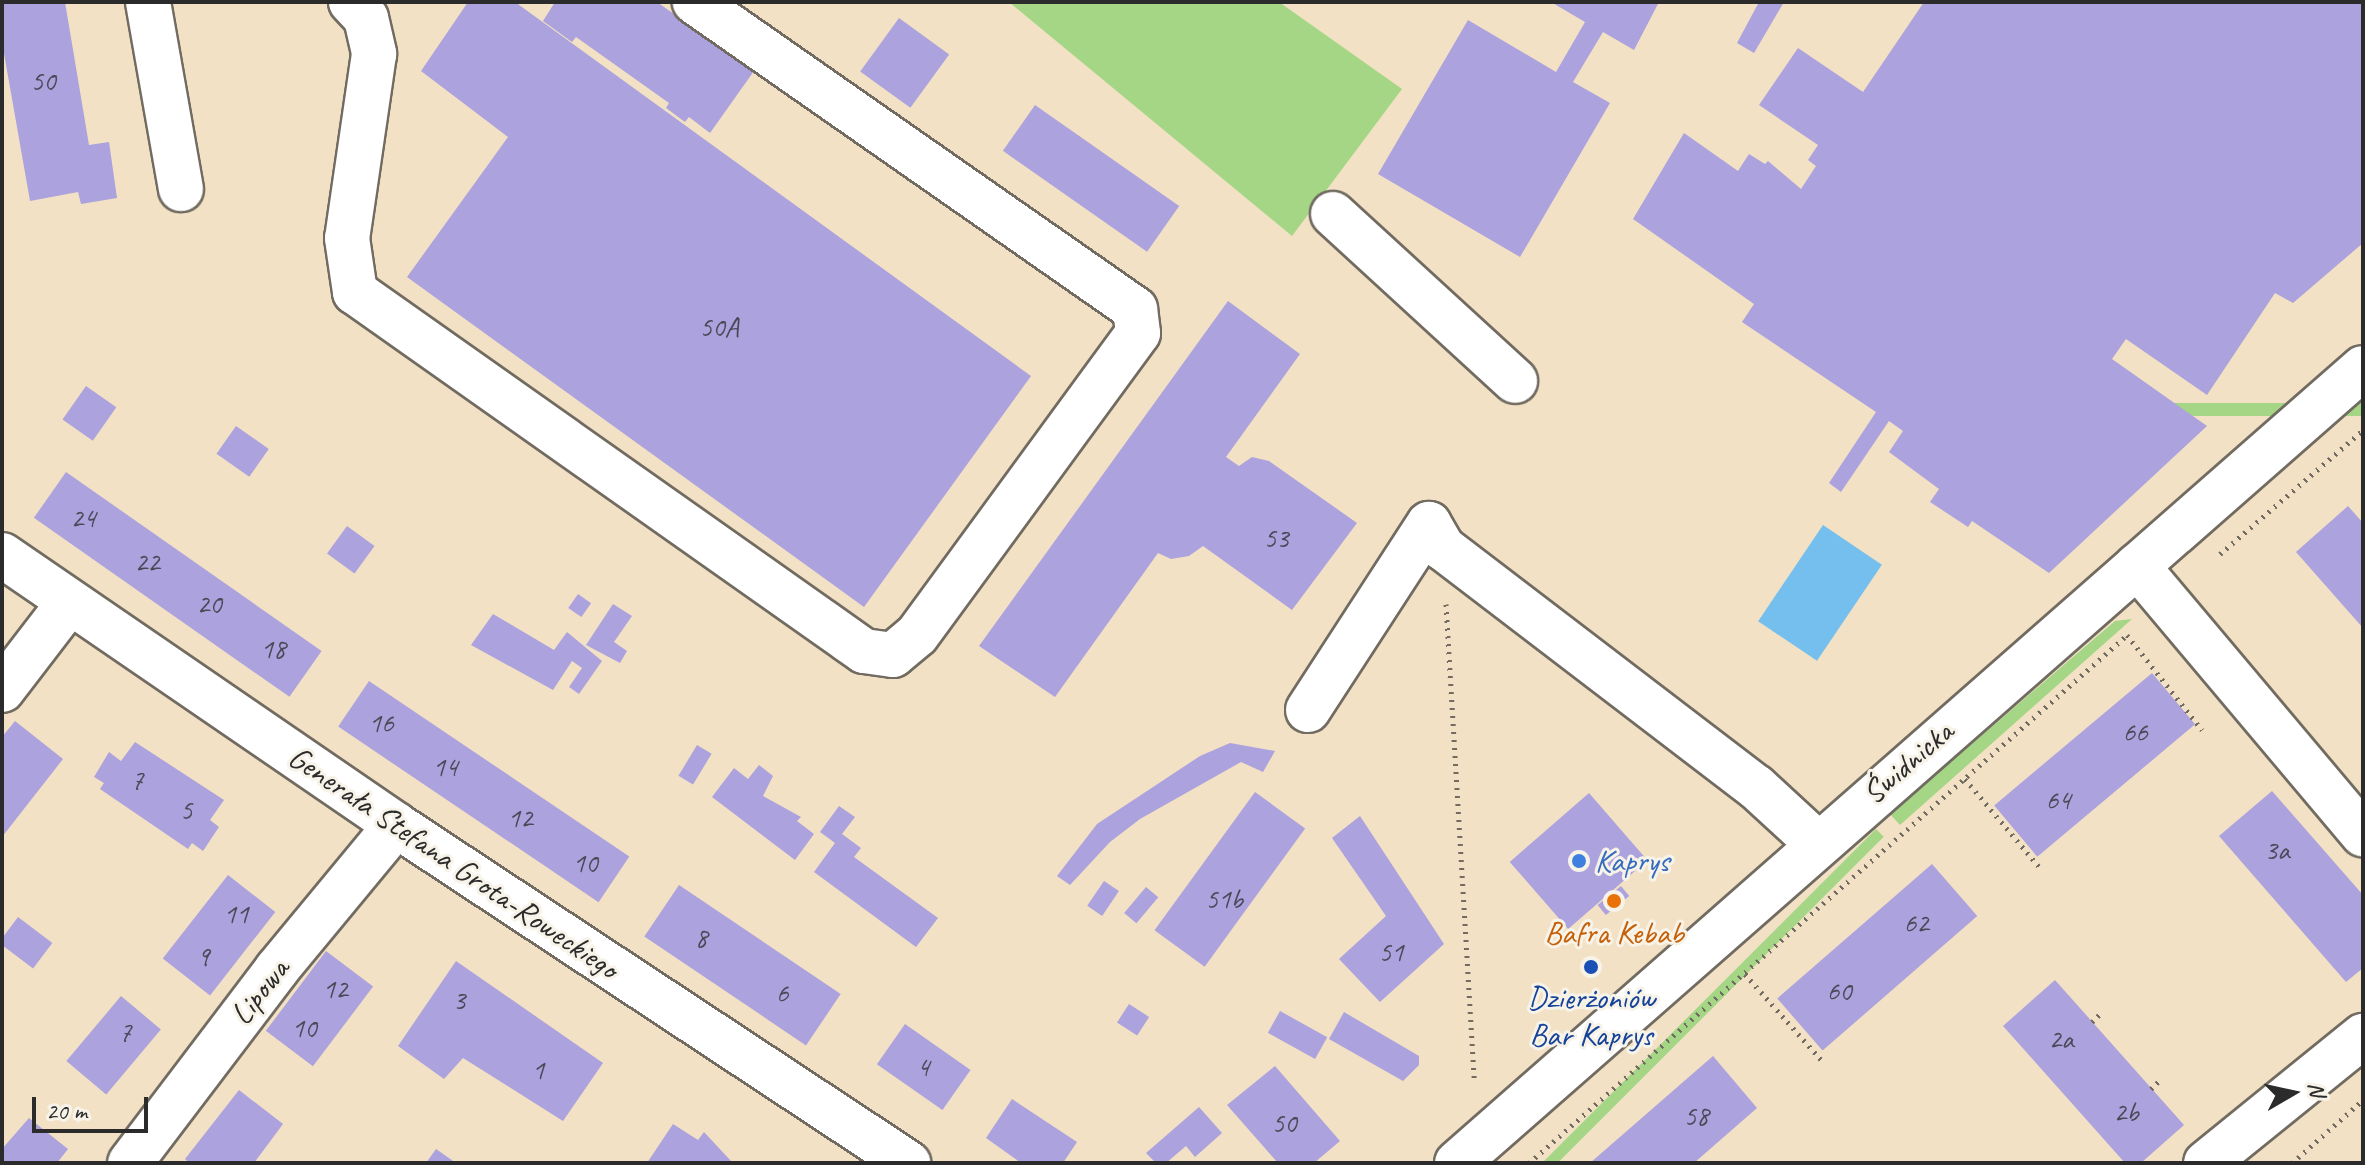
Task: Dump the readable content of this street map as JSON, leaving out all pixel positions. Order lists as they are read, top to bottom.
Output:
{
  "streets": {
    "street": ["Świdnicka", "Generała Stefana Grota-Roweckiego", "Lipowa"]
  },
  "crossings": [
    ["Generała Stefana Grota-Roweckiego", "Lipowa"]
  ],
  "places": ["Kaprys", "Bafra Kebab", "Dzierżoniów Bar Kaprys"],
  "house_numbers": [
    "50",
    "50A",
    "24",
    "53",
    "22",
    "20",
    "18",
    "16",
    "66",
    "14",
    "7",
    "64",
    "5",
    "12",
    "3a",
    "10",
    "51b",
    "11",
    "62",
    "8",
    "51",
    "9",
    "12",
    "60",
    "6",
    "3",
    "10",
    "7",
    "2a",
    "4",
    "1",
    "2b",
    "58",
    "50"
  ],
  "scale_bar": "20 m",
  "north": "right"
}
